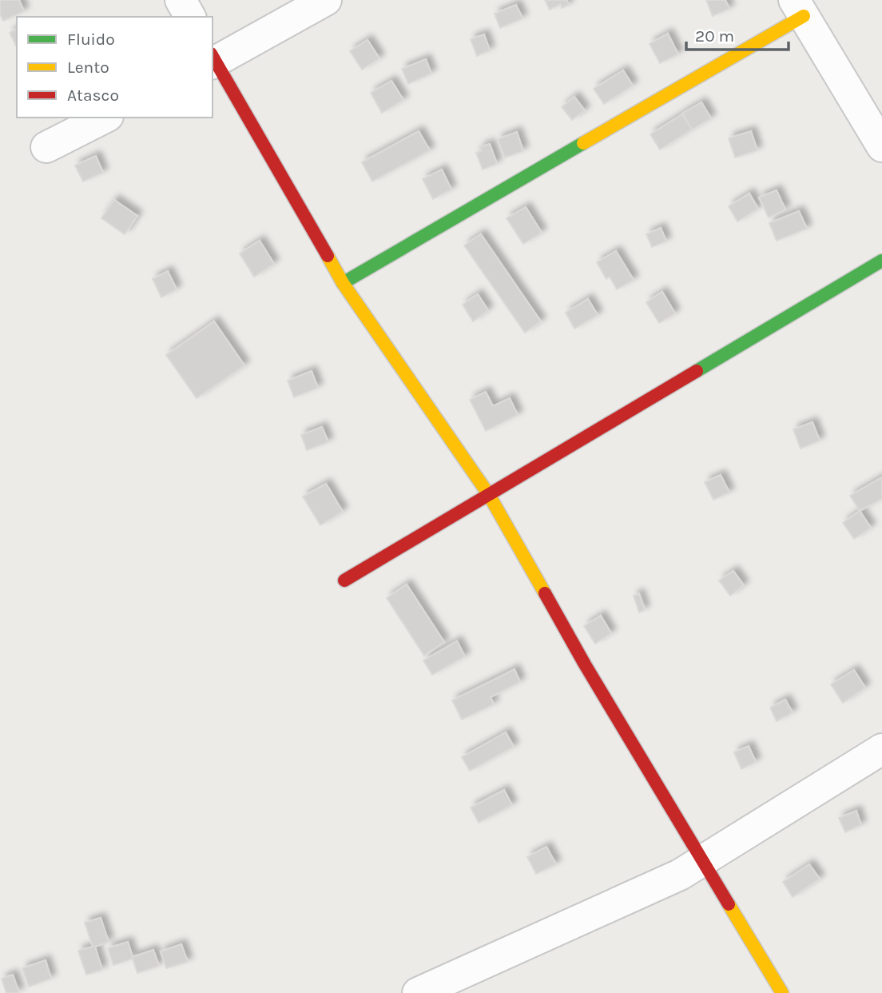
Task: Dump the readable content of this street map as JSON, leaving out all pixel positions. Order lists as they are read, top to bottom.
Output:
{
  "legend": ["Fluido", "Lento", "Atasco"],
  "scale_bar": "20 m"
}
